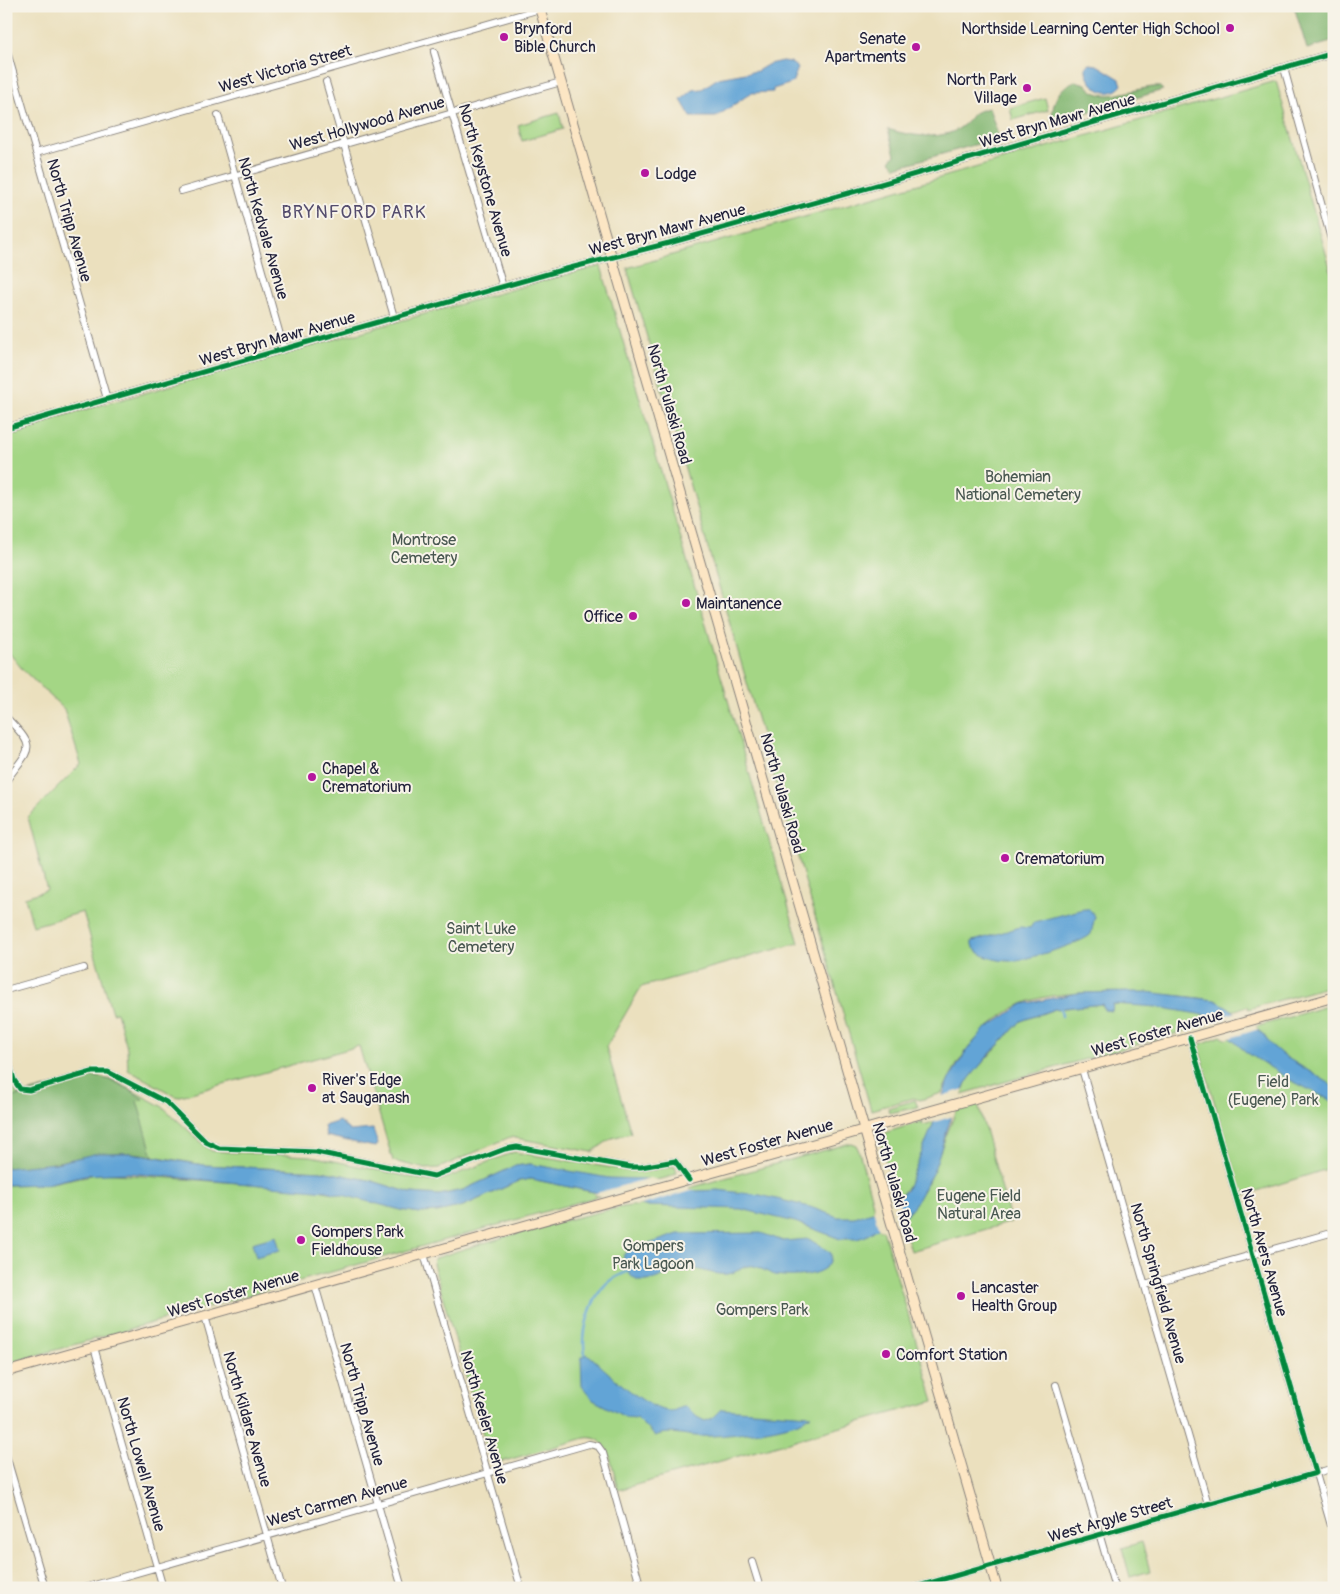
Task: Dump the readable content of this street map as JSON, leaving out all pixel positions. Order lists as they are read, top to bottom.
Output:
{
  "streets": {
    "main road": ["North Pulaski Road", "West Foster Avenue"],
    "street": [
      "West Victoria Street",
      "West Bryn Mawr Avenue",
      "West Hollywood Avenue",
      "North Keystone Avenue",
      "North Tripp Avenue",
      "North Kedvale Avenue",
      "North Avers Avenue",
      "North Springfield Avenue",
      "North Keeler Avenue",
      "North Kildare Avenue",
      "North Lowell Avenue",
      "West Carmen Avenue",
      "West Argyle Street"
    ]
  },
  "crossings": [
    ["West Victoria Street", "North Tripp Avenue"],
    ["West Victoria Street", "North Pulaski Road"],
    ["West Bryn Mawr Avenue", "North Keystone Avenue"],
    ["West Bryn Mawr Avenue", "North Tripp Avenue"],
    ["West Bryn Mawr Avenue", "North Kedvale Avenue"],
    ["West Bryn Mawr Avenue", "North Pulaski Road"],
    ["West Hollywood Avenue", "North Keystone Avenue"],
    ["West Hollywood Avenue", "North Kedvale Avenue"],
    ["West Hollywood Avenue", "North Pulaski Road"],
    ["North Tripp Avenue", "West Foster Avenue"],
    ["North Tripp Avenue", "West Carmen Avenue"],
    ["North Pulaski Road", "West Foster Avenue"],
    ["North Pulaski Road", "West Argyle Street"],
    ["West Foster Avenue", "North Avers Avenue"],
    ["West Foster Avenue", "North Springfield Avenue"],
    ["West Foster Avenue", "North Keeler Avenue"],
    ["West Foster Avenue", "North Kildare Avenue"],
    ["West Foster Avenue", "North Lowell Avenue"],
    ["North Avers Avenue", "West Argyle Street"],
    ["North Springfield Avenue", "West Argyle Street"],
    ["North Keeler Avenue", "West Carmen Avenue"],
    ["North Kildare Avenue", "West Carmen Avenue"],
    ["North Lowell Avenue", "West Carmen Avenue"]
  ],
  "districts": ["BRYNFORD PARK"],
  "parks": [
    "Bohemian National Cemetery",
    "Montrose Cemetery",
    "Saint Luke Cemetery",
    "Field (Eugene) Park",
    "Eugene Field Natural Area",
    "Gompers Park Lagoon",
    "Gompers Park"
  ],
  "places": [
    "Northside Learning Center High School",
    "Brynford Bible Church",
    "Senate Apartments",
    "North Park Village",
    "Lodge",
    "Maintanence",
    "Office",
    "Chapel & Crematorium",
    "Crematorium",
    "River's Edge at Sauganash",
    "Gompers Park Fieldhouse",
    "Lancaster Health Group",
    "Comfort Station"
  ]
}
